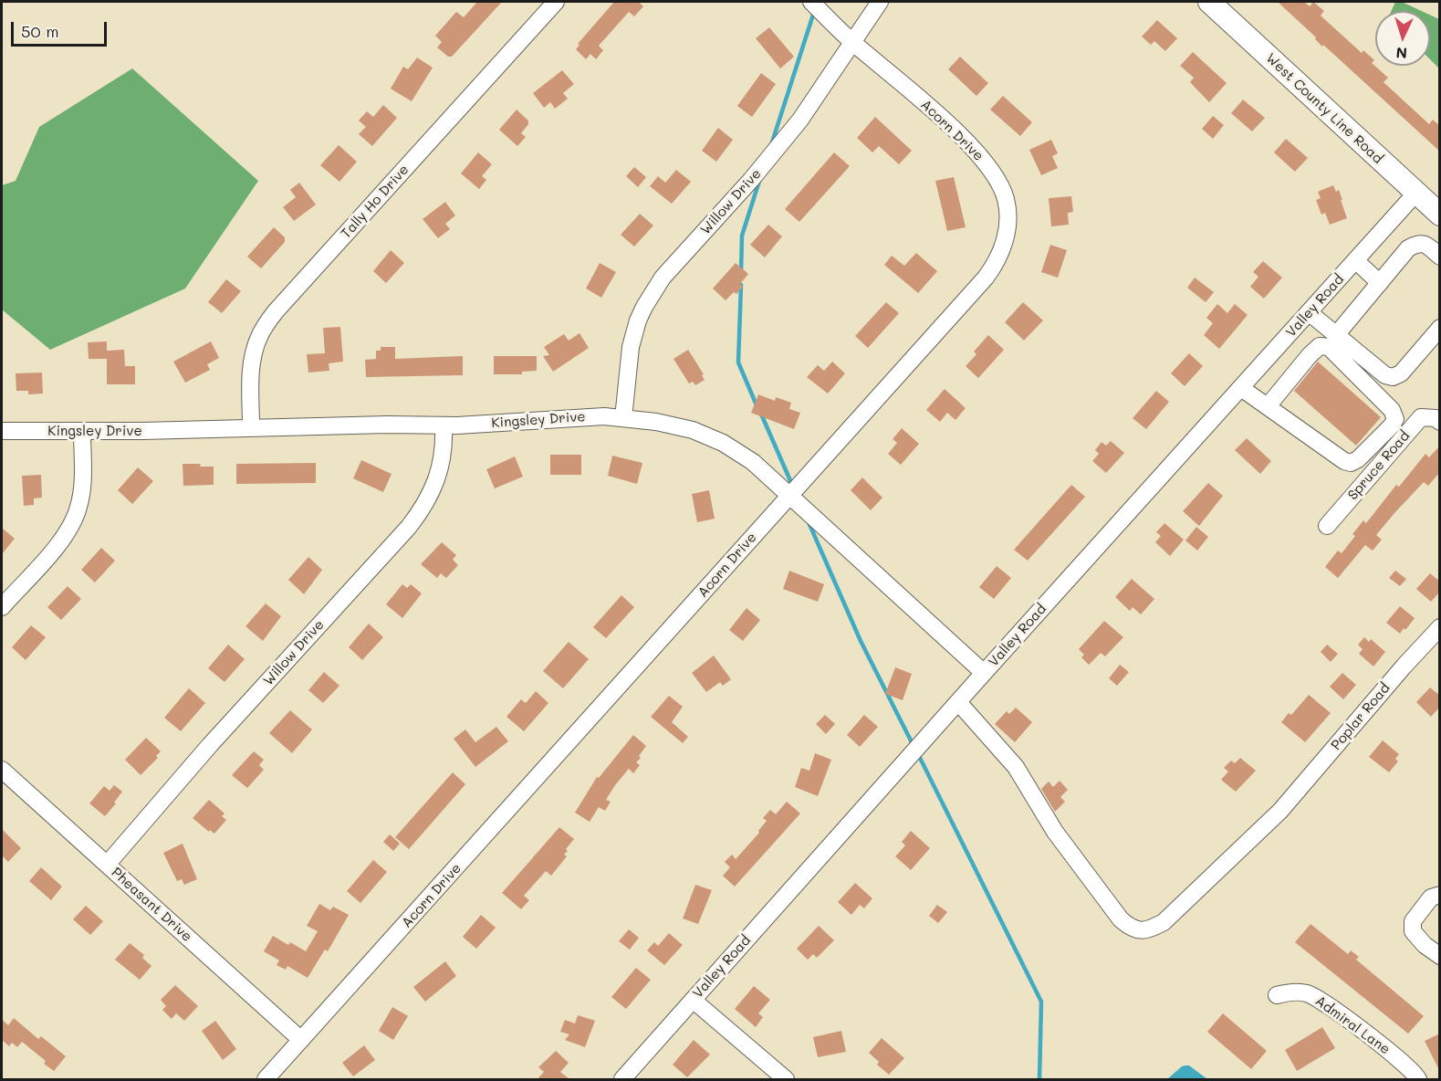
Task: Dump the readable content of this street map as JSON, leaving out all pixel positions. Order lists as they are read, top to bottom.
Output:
{
  "streets": {
    "main road": ["West County Line Road"],
    "street": [
      "Acorn Drive",
      "Tally Ho Drive",
      "Willow Drive",
      "Valley Road",
      "Kingsley Drive",
      "Spruce Road",
      "Poplar Road",
      "Pheasant Drive",
      "Admiral Lane"
    ]
  },
  "crossings": [
    ["West County Line Road", "Valley Road"],
    ["Acorn Drive", "Willow Drive"],
    ["Acorn Drive", "Kingsley Drive"],
    ["Acorn Drive", "Pheasant Drive"],
    ["Tally Ho Drive", "Kingsley Drive"],
    ["Willow Drive", "Kingsley Drive"],
    ["Willow Drive", "Pheasant Drive"],
    ["Valley Road", "Kingsley Drive"],
    ["Valley Road", "Poplar Road"]
  ],
  "scale_bar": "50 m",
  "north": "bottom"
}
